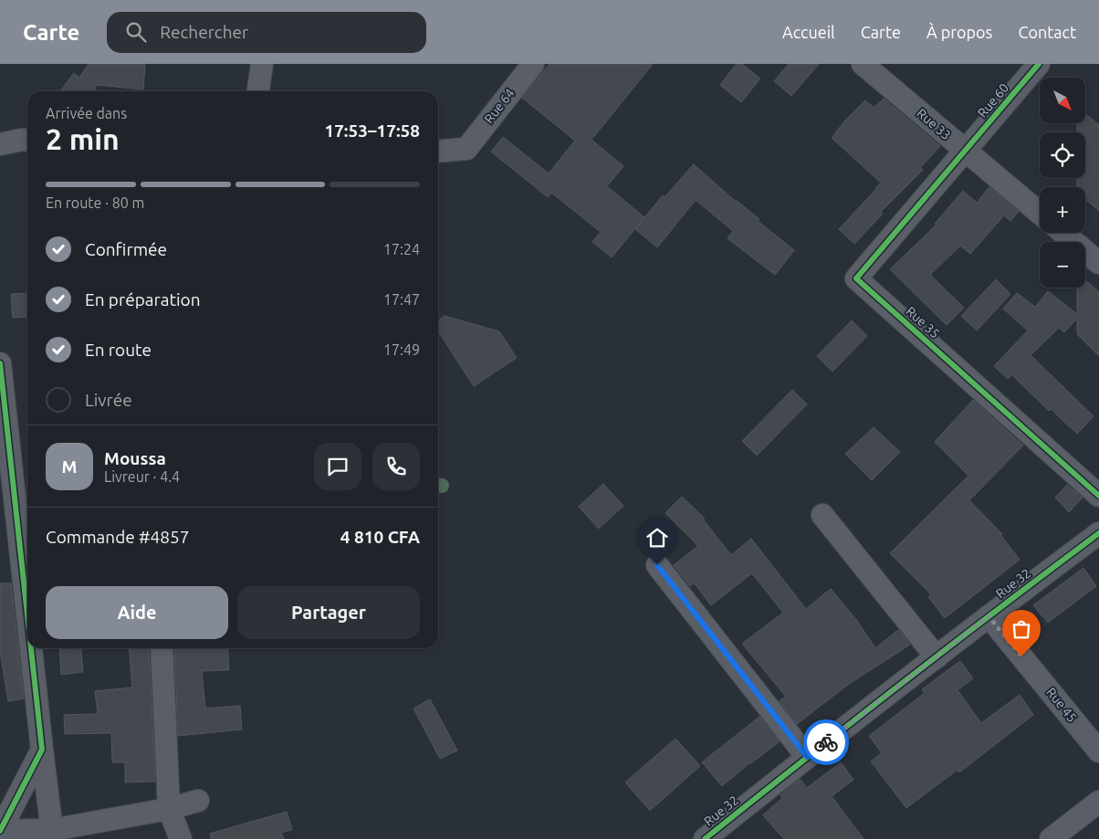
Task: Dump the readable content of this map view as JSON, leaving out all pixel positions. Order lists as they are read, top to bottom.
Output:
{
  "streets": {
    "street": [
      "Rue 60",
      "Rue 64",
      "Rue 33",
      "Rue 35",
      "Rue 32",
      "Rue 45"
    ]
  },
  "crossings": [
    ["Rue 60", "Rue 33"],
    ["Rue 60", "Rue 35"],
    ["Rue 33", "Rue 35"],
    ["Rue 32", "Rue 45"]
  ],
  "north": "bottom right",
  "page": {
    "header": "Carte",
    "search": "Rechercher",
    "nav": [
      "Accueil",
      "Carte",
      "À propos",
      "Contact"
    ],
    "map_buttons": ["+", "−"],
    "heading": ["2 min", "Arrivée dans", "17:53–17:58"],
    "panel": [
      "Moussa",
      "Livreur · 4.4",
      "Commande #4857",
      "4 810 CFA"
    ],
    "bar": "En route · 80 m",
    "list": [
      ["Confirmée", "17:24"],
      ["En préparation", "17:47"],
      ["En route", "17:49"],
      "Livrée"
    ],
    "round": "M",
    "buttons": ["Aide", "Partager"]
  }
}
